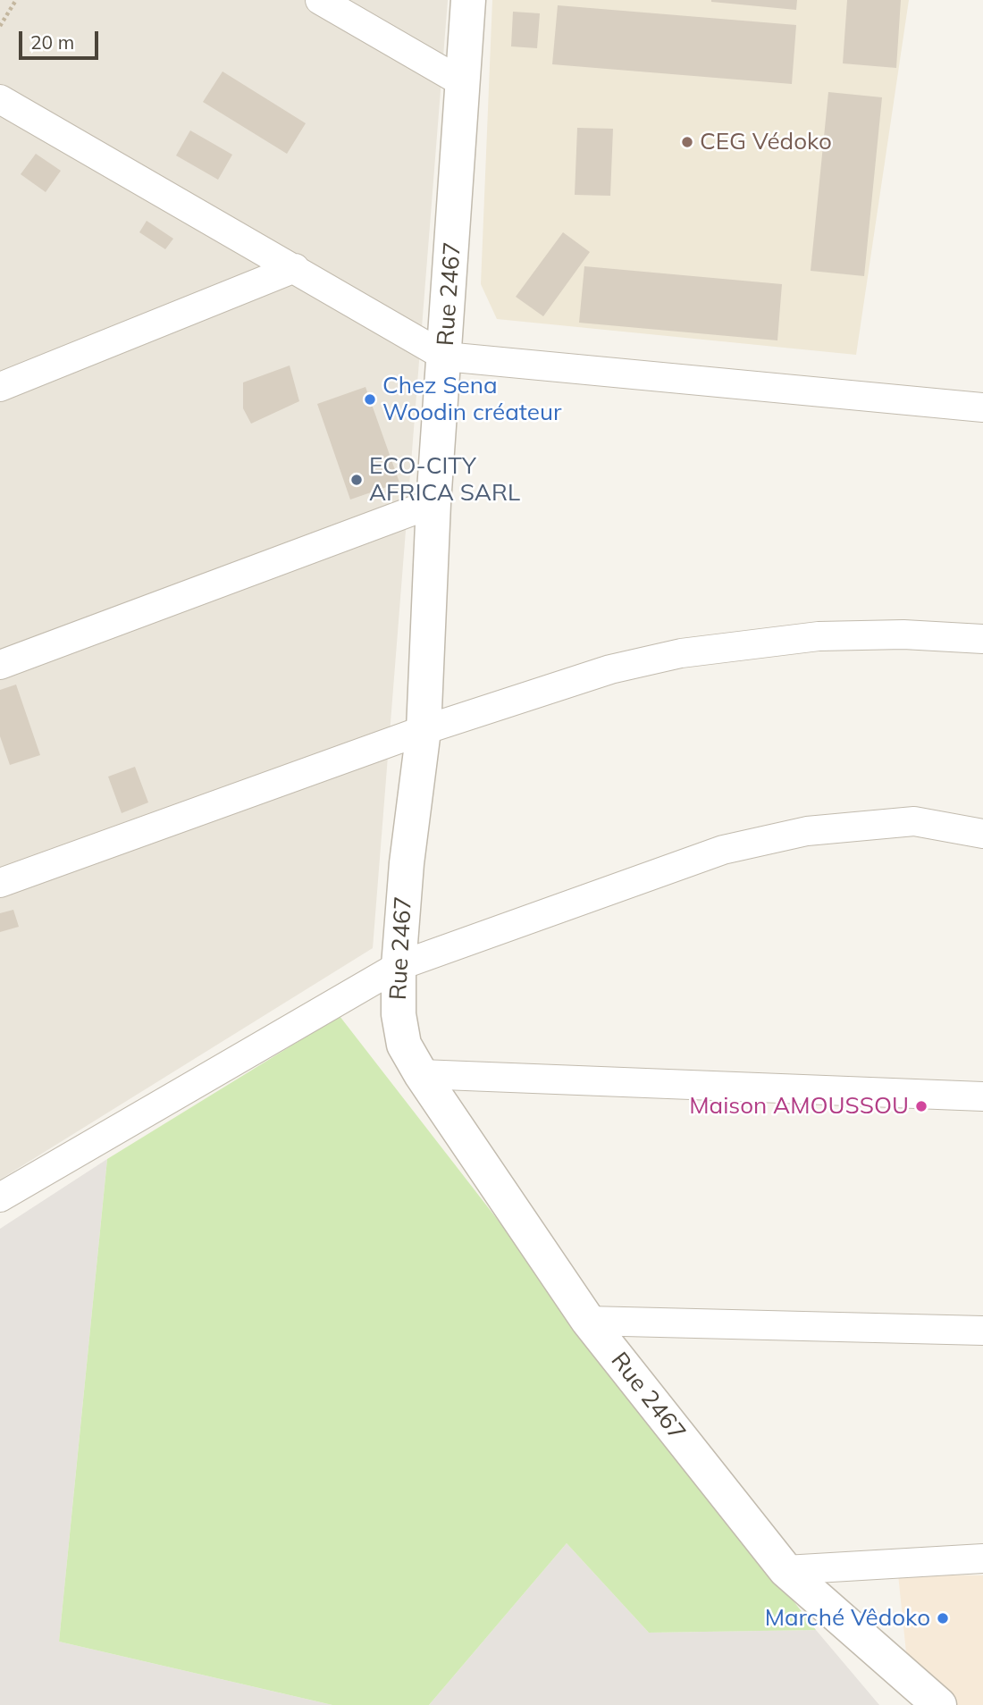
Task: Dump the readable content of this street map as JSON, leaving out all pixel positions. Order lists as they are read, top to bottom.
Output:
{
  "streets": {
    "street": ["Rue 2467"]
  },
  "places": [
    "CEG Védoko",
    "Chez Sena Woodin créateur",
    "ECO-CITY AFRICA SARL",
    "Maison AMOUSSOU",
    "Marché Vêdoko"
  ],
  "scale_bar": "20 m"
}
